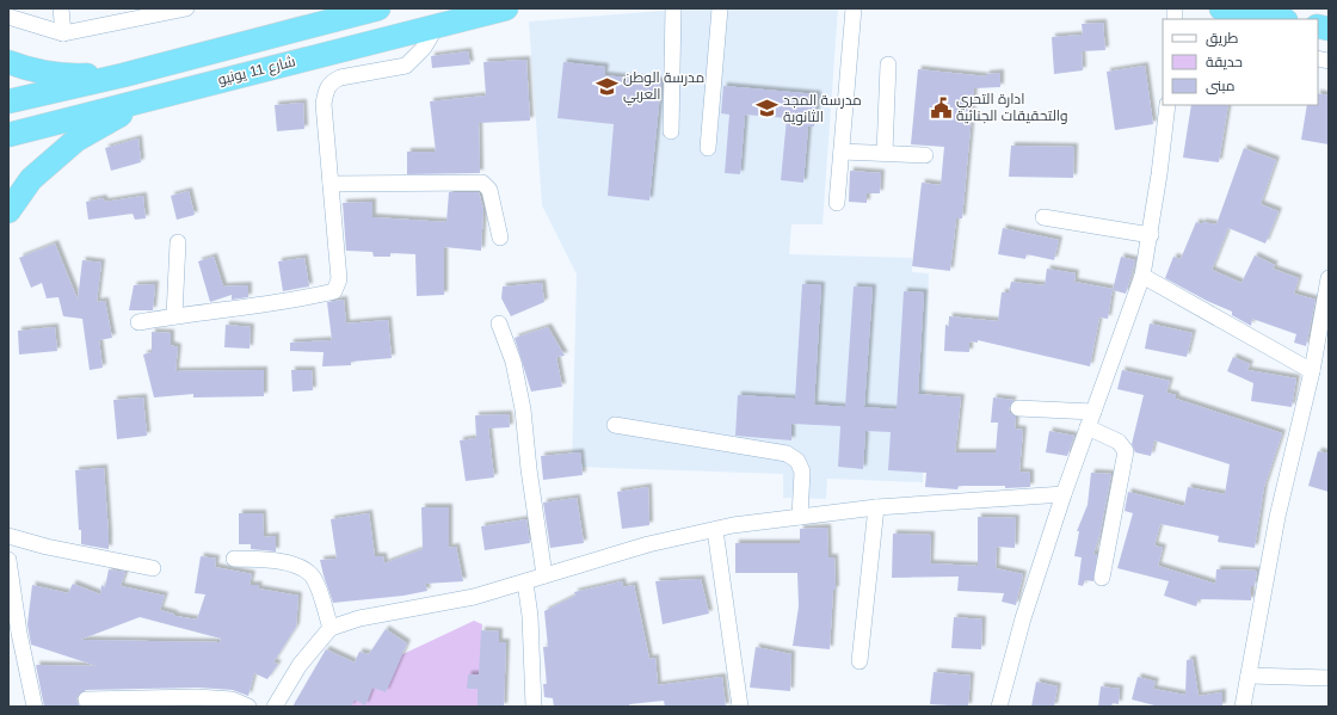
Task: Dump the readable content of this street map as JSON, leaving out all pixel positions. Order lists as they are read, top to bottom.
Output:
{
  "streets": {
    "highway": ["شارع 11 يونيو"]
  },
  "places": {
    "school or university": ["مدرسة الوطن العربي", "مدرسة المجد الثانوية"],
    "public building": ["ادارة التحري والتحقيقات الجنائية"]
  },
  "legend": ["طريق", "حديقة", "مبنى"]
}
